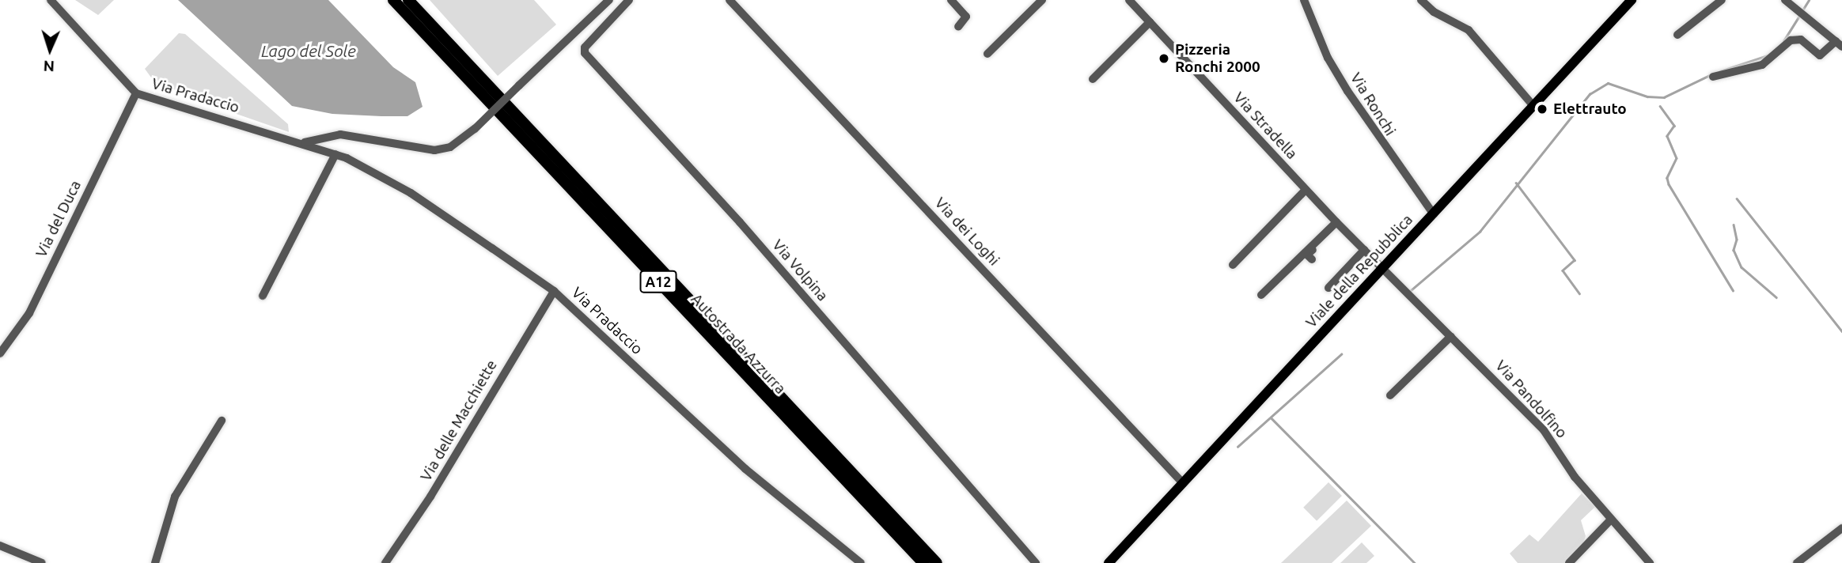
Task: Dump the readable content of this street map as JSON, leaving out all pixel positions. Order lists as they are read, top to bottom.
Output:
{
  "streets": {
    "highway": ["A12", "Autostrada Azzurra"],
    "main road": ["Viale della Repubblica"],
    "street": [
      "Via Pradaccio",
      "Via Ronchi",
      "Via Stradella",
      "Via del Duca",
      "Via dei Loghi",
      "Via Volpina",
      "Via Pandolfino",
      "Via delle Macchiette"
    ]
  },
  "crossings": [
    ["Via Pradaccio", "Via del Duca"],
    ["Via Pradaccio", "Via delle Macchiette"],
    ["Via Ronchi", "Viale della Repubblica"],
    ["Via Stradella", "Viale della Repubblica"],
    ["Via Stradella", "Via Pandolfino"],
    ["Via dei Loghi", "Viale della Repubblica"],
    ["Viale della Repubblica", "Via Pandolfino"]
  ],
  "water": ["Lago del Sole"],
  "places": ["Pizzeria Ronchi 2000", "Elettrauto"],
  "north": "bottom"
}
